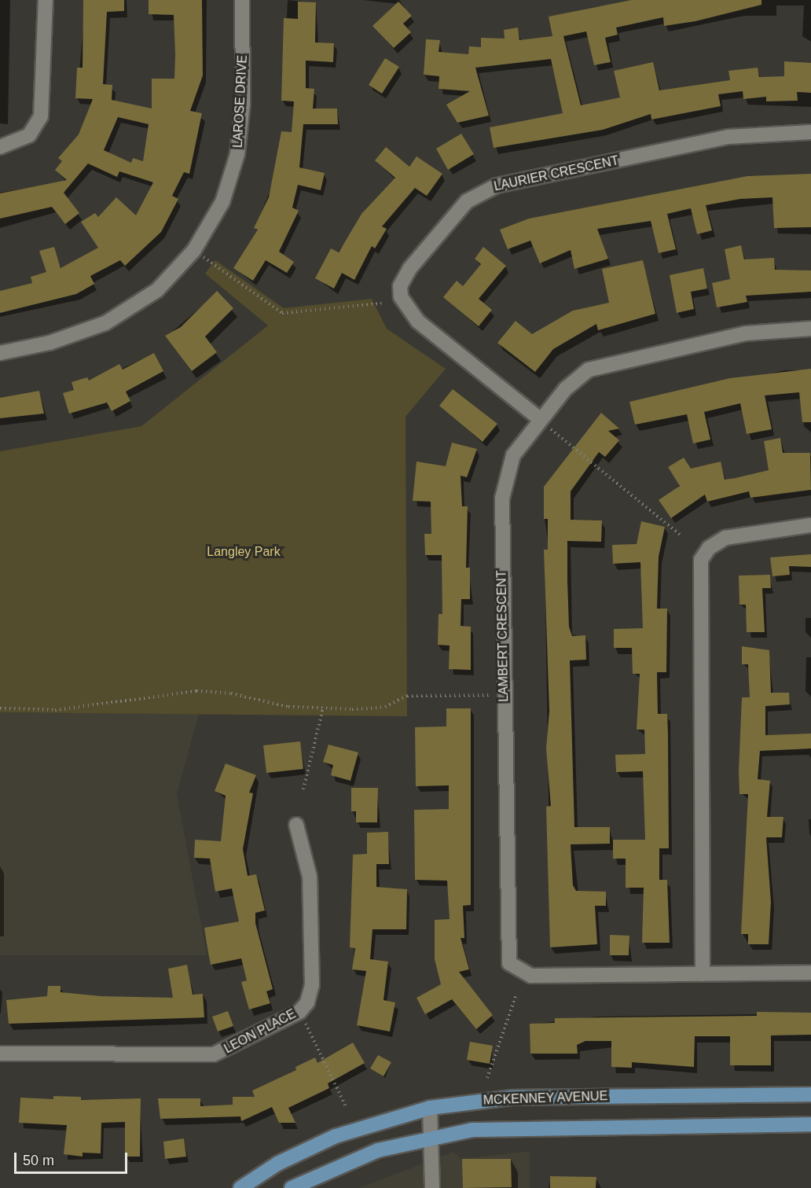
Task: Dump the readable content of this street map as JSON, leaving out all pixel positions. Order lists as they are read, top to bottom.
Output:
{
  "streets": {
    "main road": ["MCKENNEY AVENUE"],
    "street": [
      "LAROSE DRIVE",
      "LAURIER CRESCENT",
      "LAMBERT CRESCENT",
      "LEON PLACE"
    ]
  },
  "crossings": [
    ["LAURIER CRESCENT", "LAMBERT CRESCENT"]
  ],
  "parks": ["Langley Park"],
  "scale_bar": "50 m"
}
